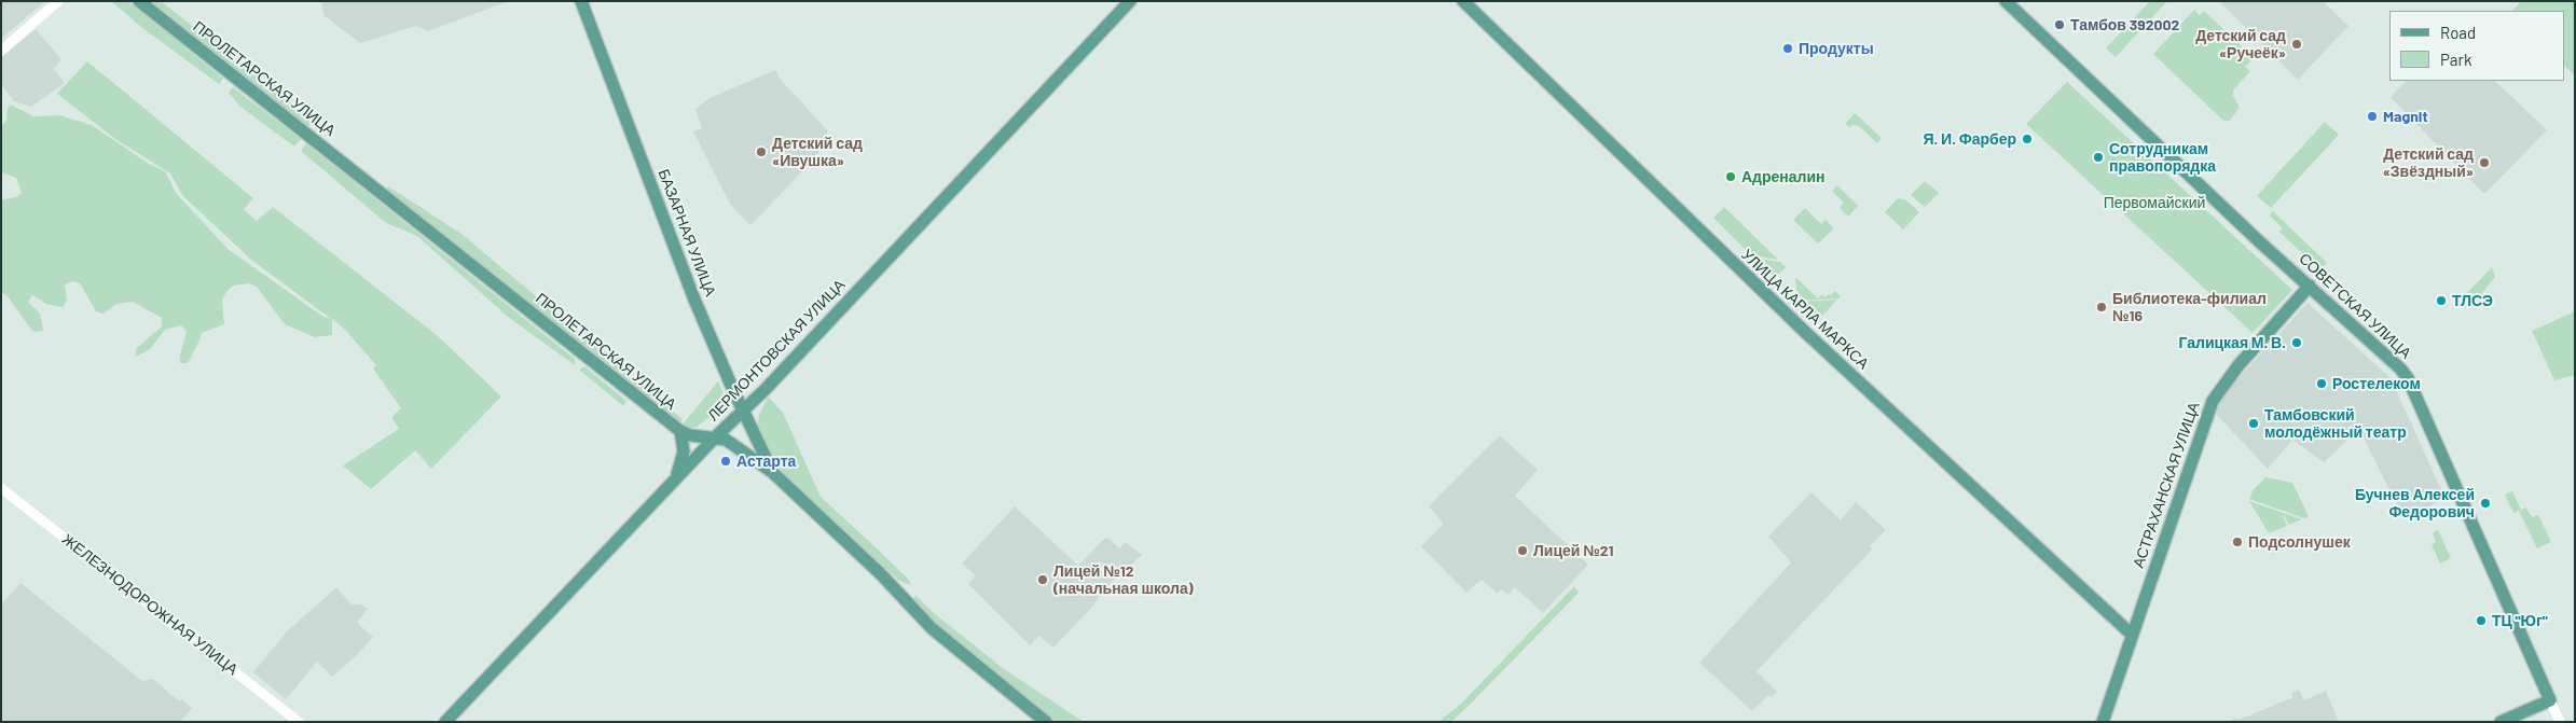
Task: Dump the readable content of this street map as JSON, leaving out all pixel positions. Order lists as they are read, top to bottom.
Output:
{
  "streets": {
    "main road": [
      "ПРОЛЕТАРСКАЯ УЛИЦА",
      "БАЗАРНАЯ УЛИЦА",
      "СОВЕТСКАЯ УЛИЦА",
      "УЛИЦА КАРЛА МАРКСА",
      "ЛЕРМОНТОВСКАЯ УЛИЦА",
      "АСТРАХАНСКАЯ УЛИЦА"
    ],
    "street": ["ЖЕЛЕЗНОДОРОЖНАЯ УЛИЦА"]
  },
  "crossings": [
    ["ПРОЛЕТАРСКАЯ УЛИЦА", "БАЗАРНАЯ УЛИЦА"],
    ["ПРОЛЕТАРСКАЯ УЛИЦА", "ЛЕРМОНТОВСКАЯ УЛИЦА"],
    ["БАЗАРНАЯ УЛИЦА", "ЛЕРМОНТОВСКАЯ УЛИЦА"],
    ["СОВЕТСКАЯ УЛИЦА", "АСТРАХАНСКАЯ УЛИЦА"],
    ["УЛИЦА КАРЛА МАРКСА", "АСТРАХАНСКАЯ УЛИЦА"]
  ],
  "parks": ["Первомайский"],
  "places": [
    "Тамбов 392002",
    "Детский сад «Ручеёк»",
    "Продукты",
    "Magnit",
    "Я. И. Фарбер",
    "Детский сад «Ивушка»",
    "Сотрудникам правопорядка",
    "Детский сад «Звёздный»",
    "Адреналин",
    "ТЛСЭ",
    "Библиотека-филиал №16",
    "Галицкая М. В.",
    "Ростелеком",
    "Тамбовский молодёжный театр",
    "Астарта",
    "Бучнев Алексей Федорович",
    "Подсолнушек",
    "Лицей №21",
    "Лицей №12 (начальная школа)",
    "ТЦ \"Юг\""
  ],
  "legend": ["Road", "Park"]
}
